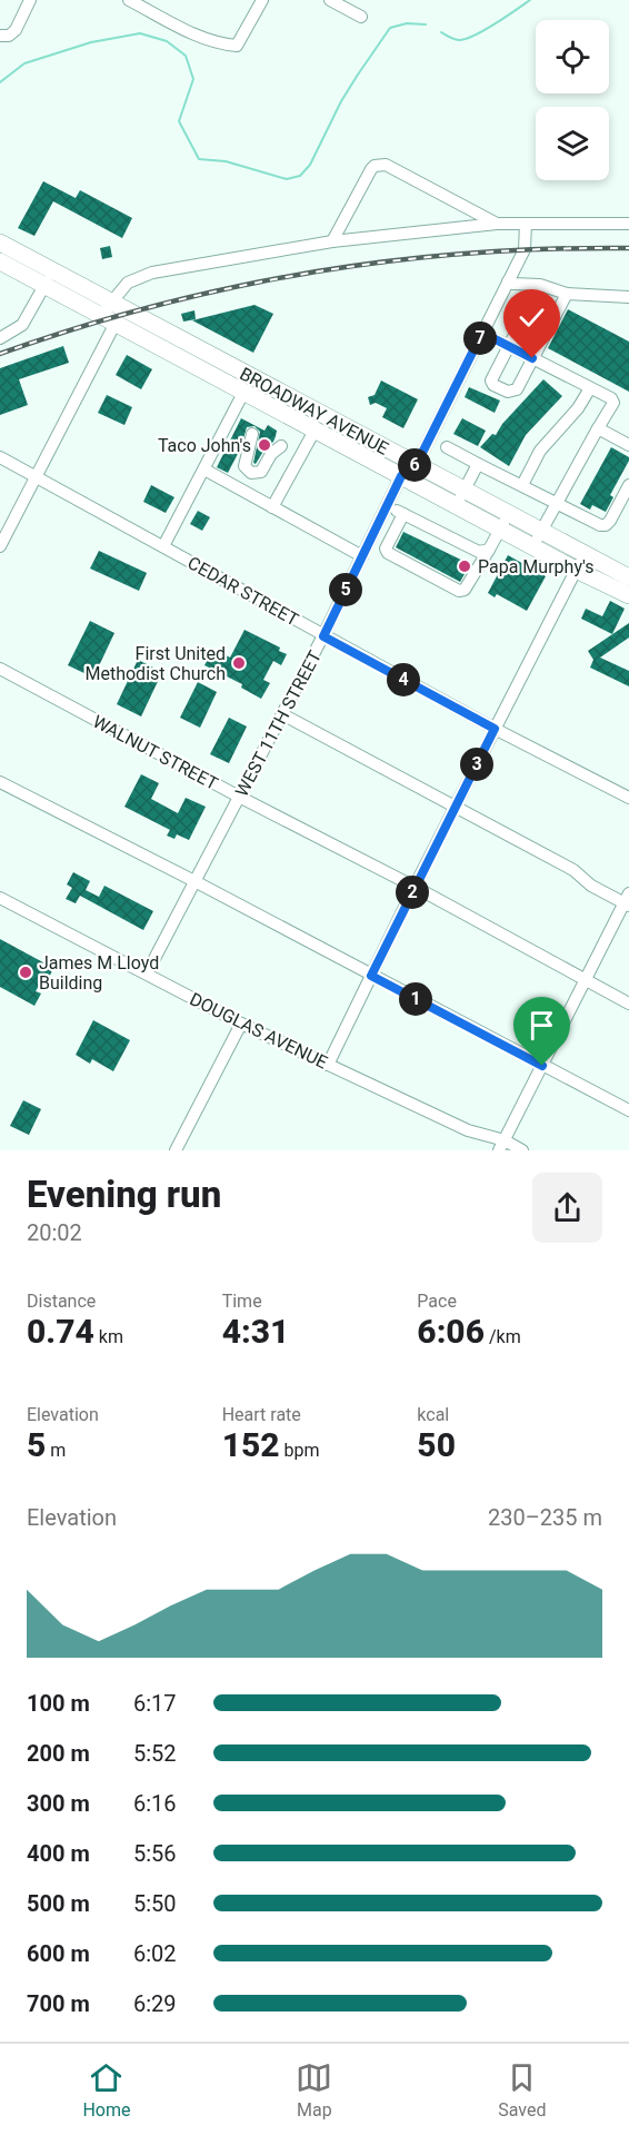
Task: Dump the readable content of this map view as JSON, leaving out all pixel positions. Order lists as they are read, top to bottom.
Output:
{
  "streets": {
    "highway": ["BROADWAY AVENUE"],
    "street": [
      "CEDAR STREET",
      "WEST 11TH STREET",
      "WALNUT STREET",
      "DOUGLAS AVENUE"
    ]
  },
  "crossings": [
    ["BROADWAY AVENUE", "WEST 11TH STREET"],
    ["CEDAR STREET", "WEST 11TH STREET"],
    ["WEST 11TH STREET", "WALNUT STREET"],
    ["WEST 11TH STREET", "DOUGLAS AVENUE"]
  ],
  "places": [
    "Taco John's",
    "Papa Murphy's",
    "First United Methodist Church",
    "James M Lloyd Building"
  ],
  "page": {
    "pins": [
      "7",
      "6",
      "5",
      "4",
      "3",
      "2",
      "1"
    ],
    "heading": ["Evening run", "20:02"],
    "stats": [
      ["Distance", "0.74 km"],
      ["Time", "4:31"],
      ["Pace", "6:06 /km"],
      ["Elevation", "5 m"],
      ["Heart rate", "152 bpm"],
      ["kcal", "50"]
    ],
    "chart": ["Elevation", "230–235 m"],
    "list": [
      {
        "name": "100 m",
        "note": "6:17"
      },
      {
        "name": "200 m",
        "note": "5:52"
      },
      {
        "name": "300 m",
        "note": "6:16"
      },
      {
        "name": "400 m",
        "note": "5:56"
      },
      {
        "name": "500 m",
        "note": "5:50"
      },
      {
        "name": "600 m",
        "note": "6:02"
      },
      {
        "name": "700 m",
        "note": "6:29"
      }
    ],
    "tabs": ["Home", "Map", "Saved"]
  }
}
